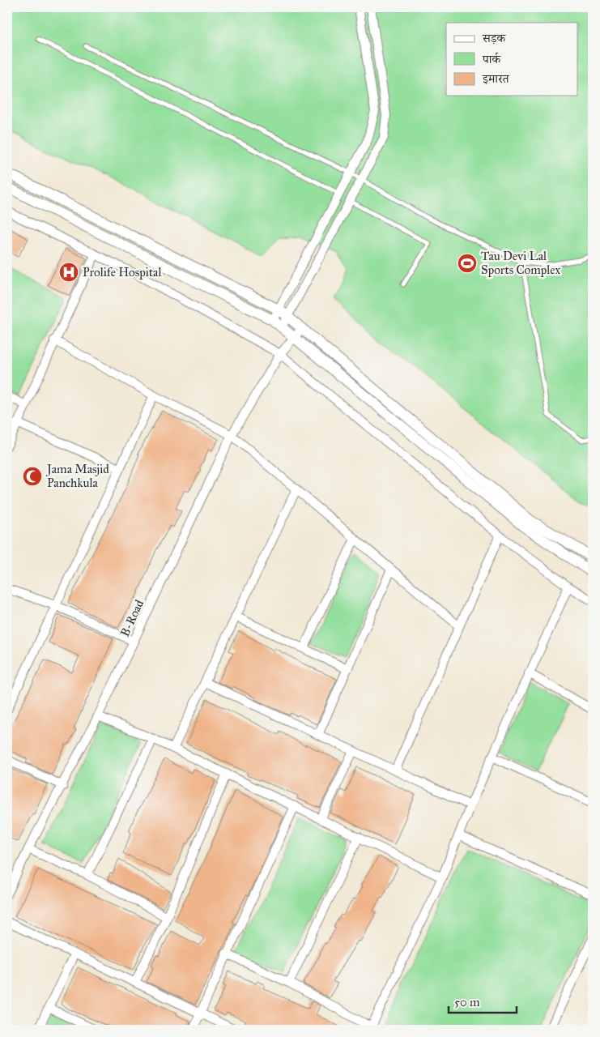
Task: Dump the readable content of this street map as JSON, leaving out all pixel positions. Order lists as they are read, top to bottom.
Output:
{
  "streets": {
    "street": ["B-Road"]
  },
  "places": {
    "sports": ["Tau Devi Lal Sports Complex"],
    "hospital": ["Prolife Hospital"],
    "mosque": ["Jama Masjid Panchkula"]
  },
  "legend": ["सड़क", "पार्क", "इमारत"],
  "scale_bar": "50 m"
}
